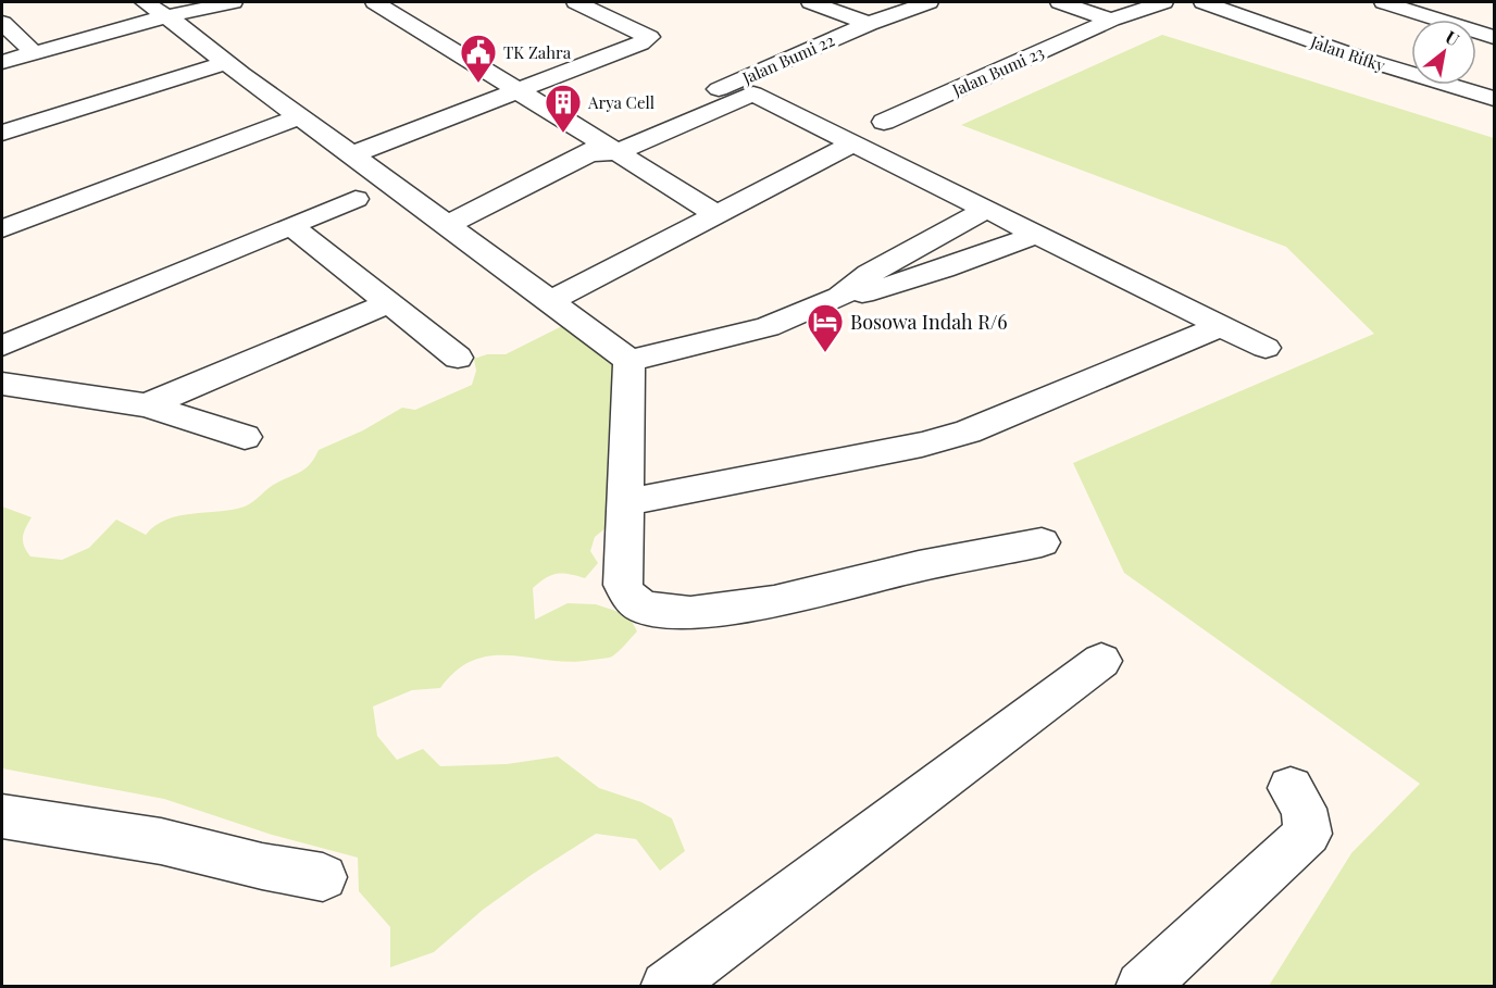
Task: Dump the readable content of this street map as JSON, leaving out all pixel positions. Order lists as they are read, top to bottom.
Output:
{
  "streets": {
    "street": ["Jalan Rifky", "Jalan Bumi 22", "Jalan Bumi 23"]
  },
  "places": {
    "public building": ["TK Zahra"],
    "building": ["Arya Cell"],
    "hotel": ["Bosowa Indah R/6"]
  },
  "north": "top right"
}
